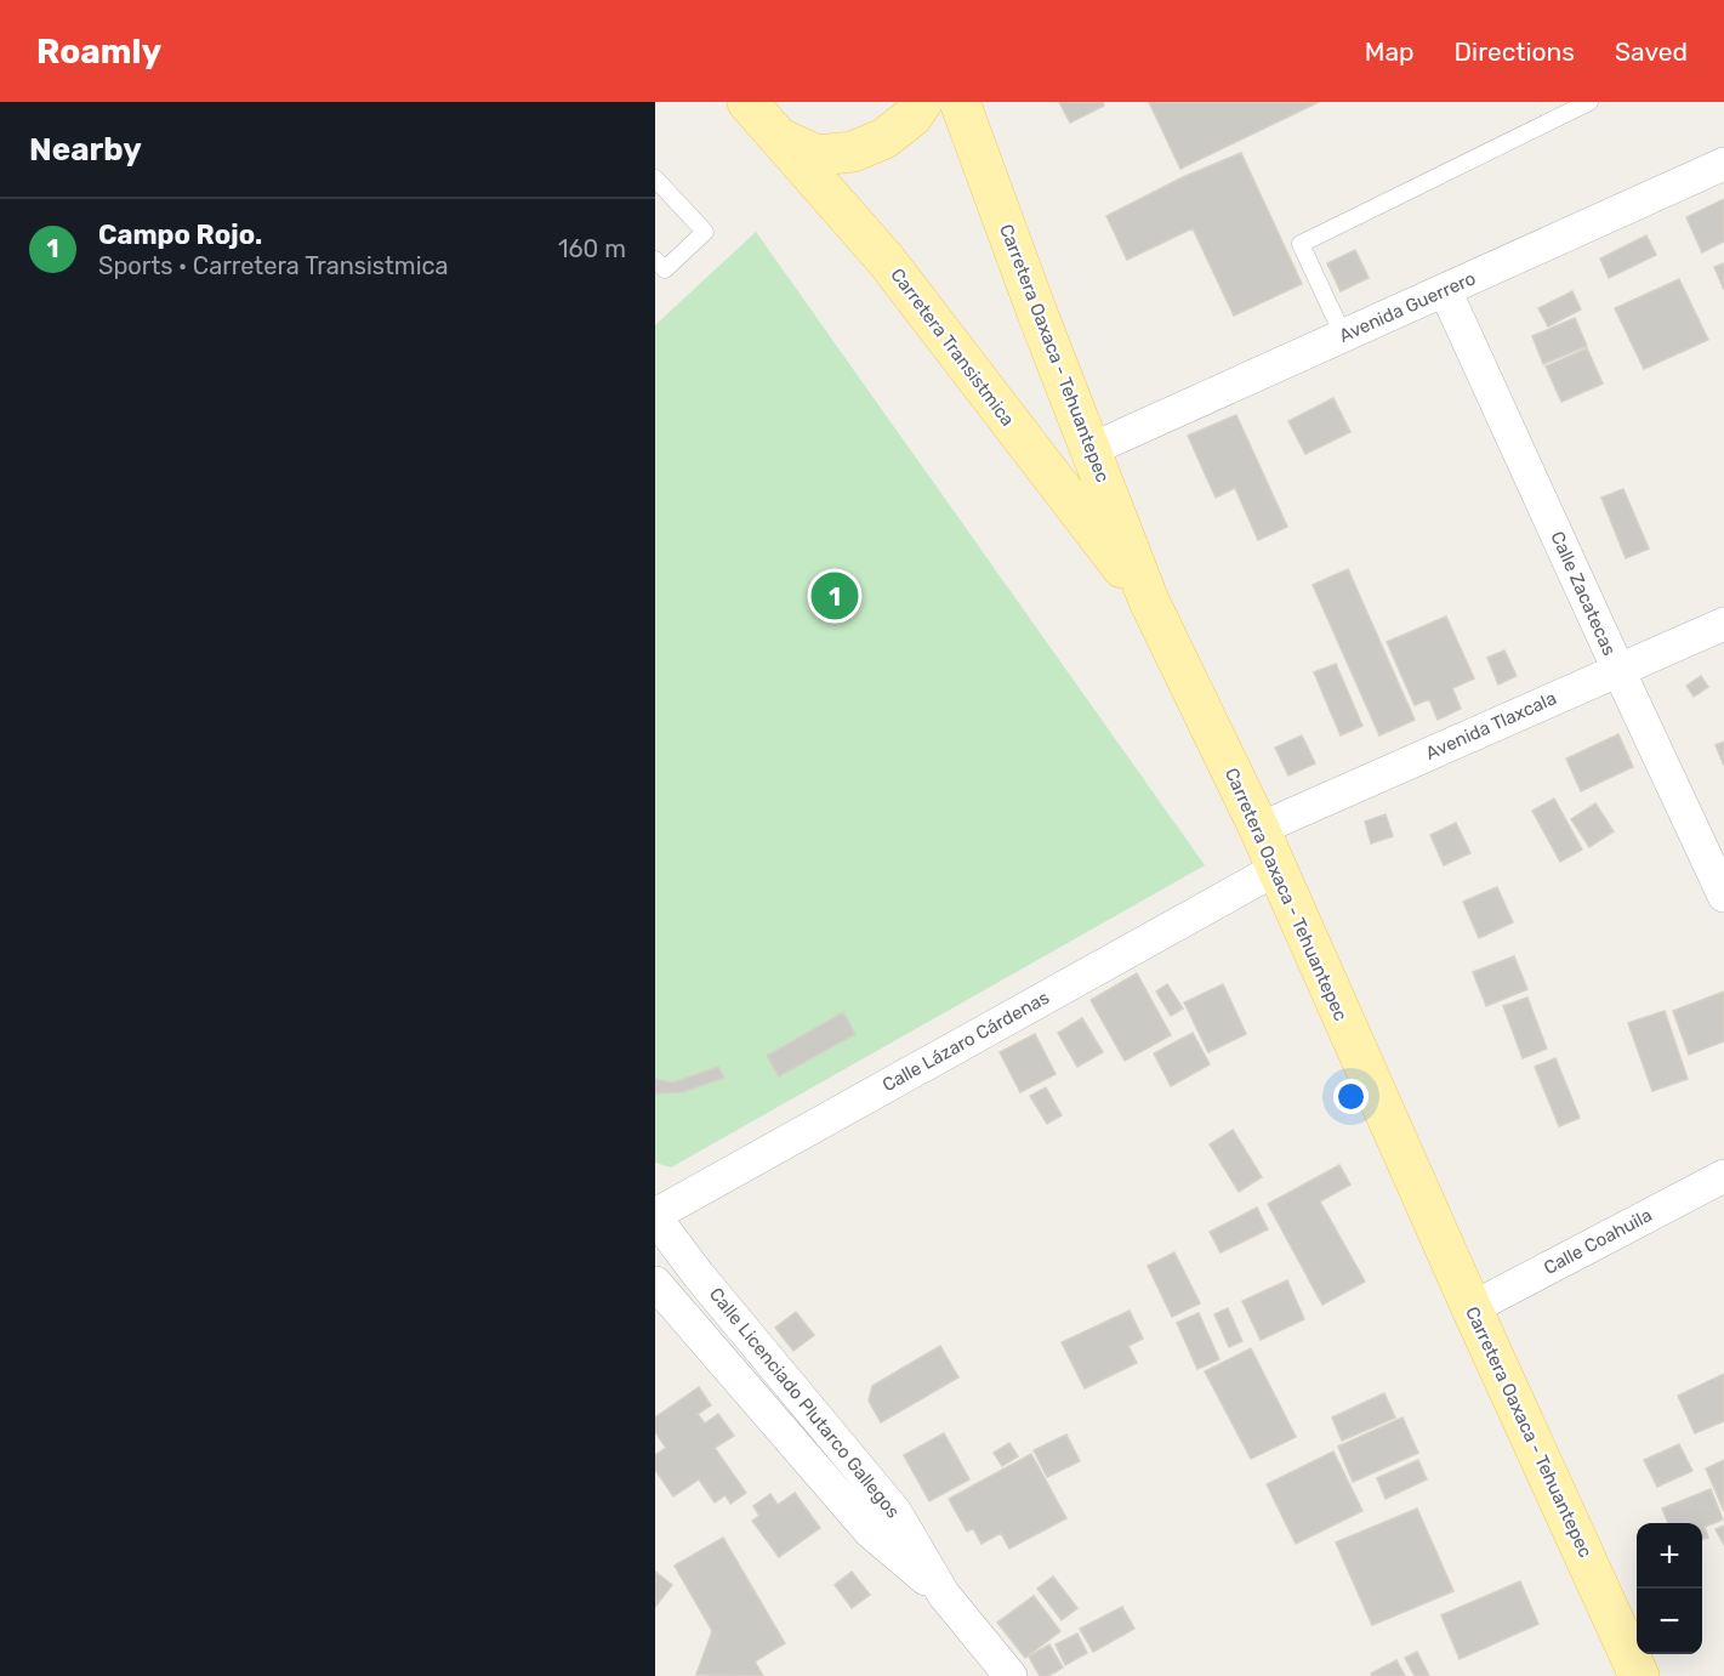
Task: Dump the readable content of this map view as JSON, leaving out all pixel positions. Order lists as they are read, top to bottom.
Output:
{
  "streets": {
    "main road": ["Carretera Transistmica", "Carretera Oaxaca - Tehuantepec"],
    "street": [
      "Avenida Guerrero",
      "Calle Zacatecas",
      "Avenida Tlaxcala",
      "Calle Lázaro Cárdenas",
      "Calle Coahuila",
      "Calle Licenciado Plutarco Gallegos"
    ]
  },
  "crossings": [
    ["Avenida Guerrero", "Carretera Oaxaca - Tehuantepec"],
    ["Avenida Guerrero", "Calle Zacatecas"],
    ["Carretera Transistmica", "Carretera Oaxaca - Tehuantepec"],
    ["Carretera Oaxaca - Tehuantepec", "Avenida Tlaxcala"],
    ["Carretera Oaxaca - Tehuantepec", "Calle Lázaro Cárdenas"],
    ["Carretera Oaxaca - Tehuantepec", "Calle Coahuila"],
    ["Calle Zacatecas", "Avenida Tlaxcala"],
    ["Calle Lázaro Cárdenas", "Calle Licenciado Plutarco Gallegos"]
  ],
  "page": {
    "header": "Roamly",
    "nav": ["Map", "Directions", "Saved"],
    "heading": "Nearby",
    "list": [
      {
        "mark": "1",
        "name": "Campo Rojo.",
        "note": "Sports · Carretera Transistmica",
        "value": "160 m"
      }
    ],
    "pins": "1",
    "map_buttons": ["+", "−"]
  }
}
